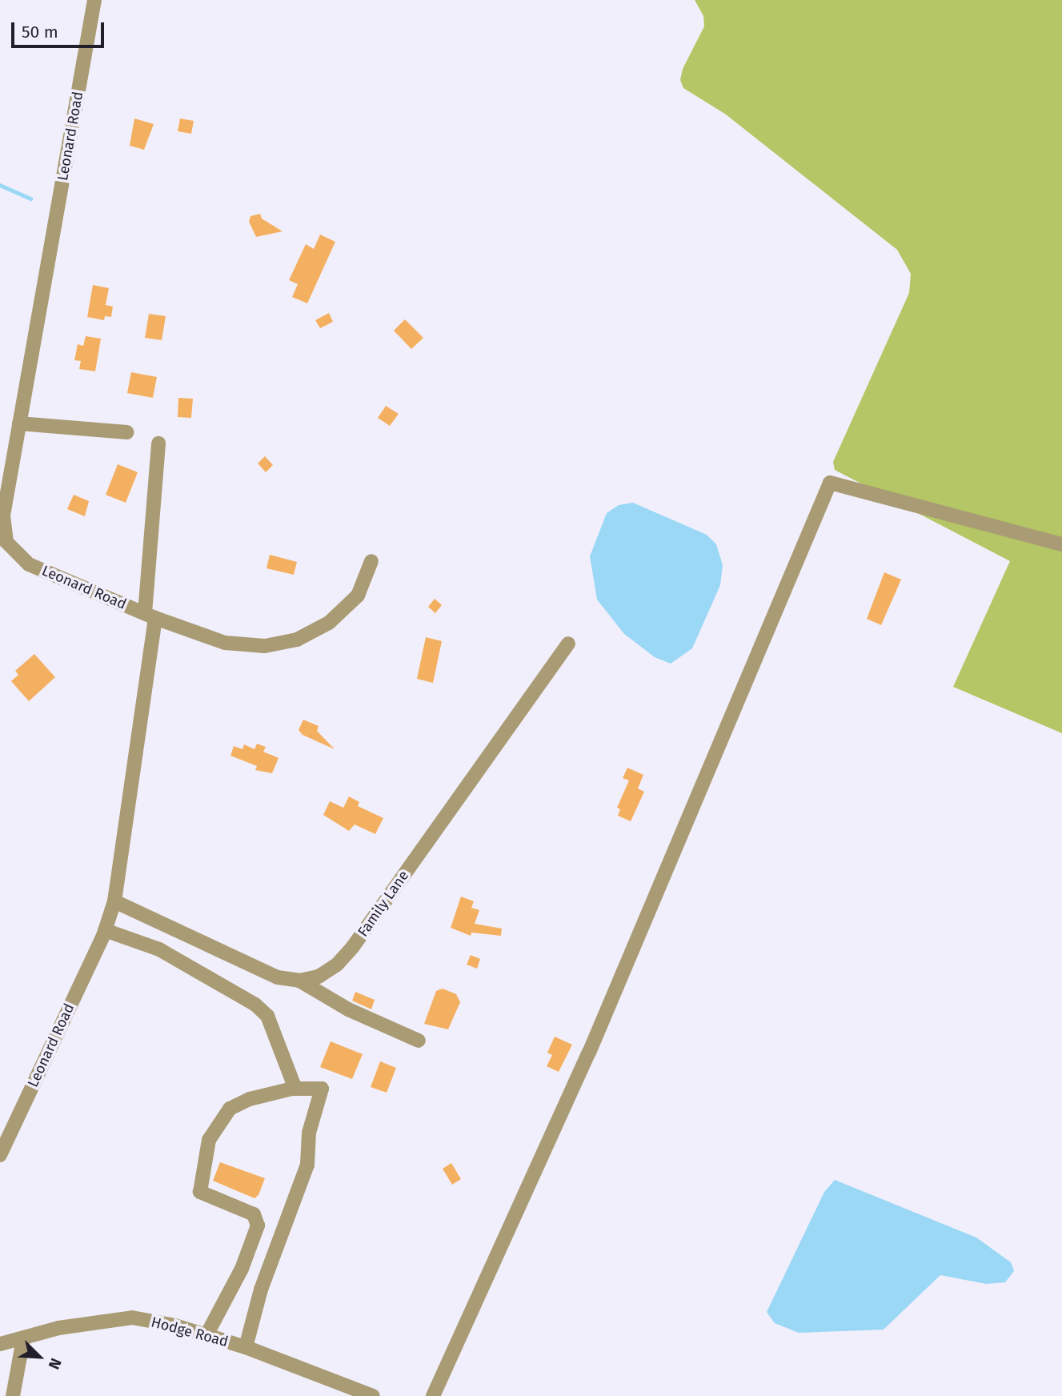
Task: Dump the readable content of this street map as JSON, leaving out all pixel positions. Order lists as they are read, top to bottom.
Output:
{
  "streets": {
    "street": ["Leonard Road", "Family Lane", "Hodge Road"]
  },
  "scale_bar": "50 m",
  "north": "bottom right"
}
